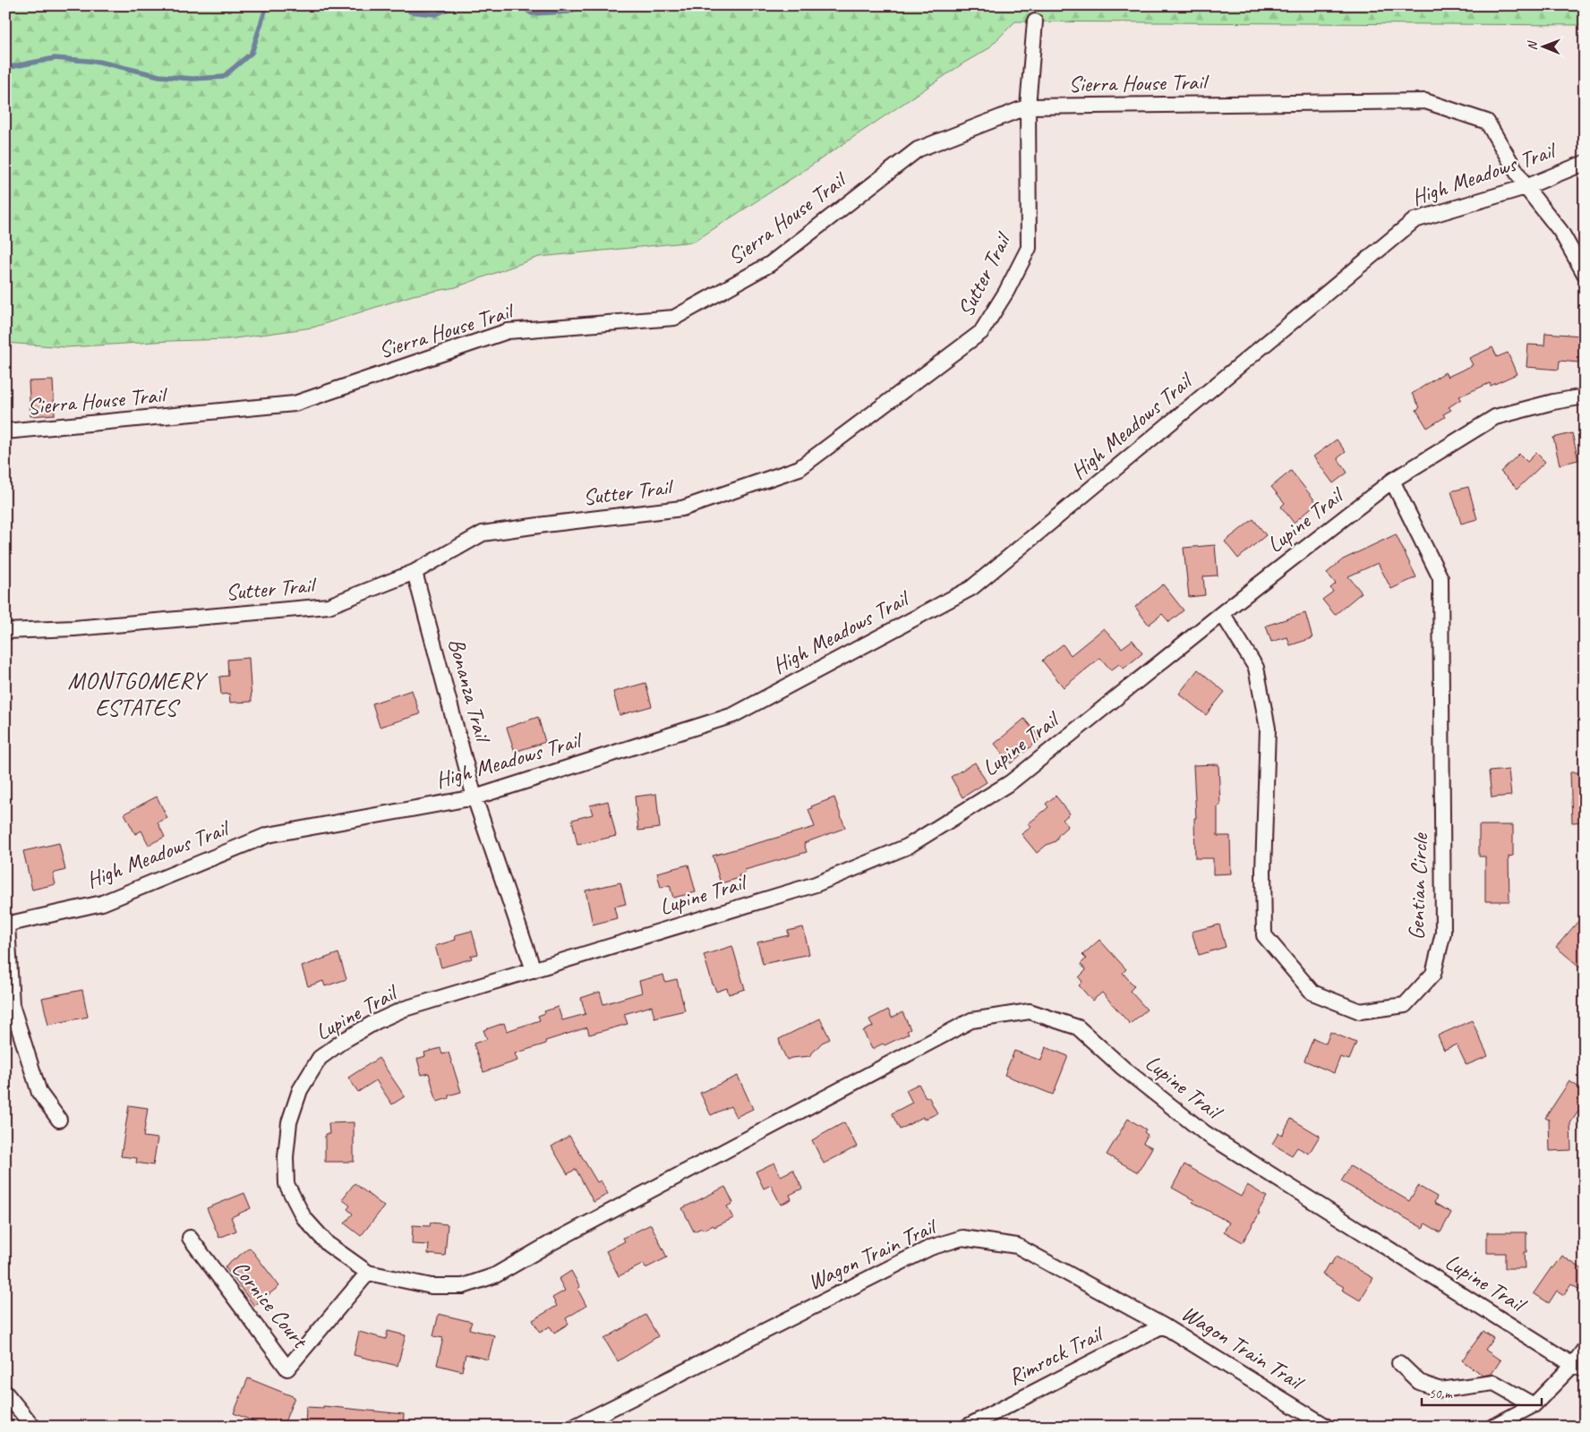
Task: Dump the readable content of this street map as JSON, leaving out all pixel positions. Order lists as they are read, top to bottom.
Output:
{
  "streets": {
    "street": [
      "Sierra House Trail",
      "High Meadows Trail",
      "Sutter Trail",
      "Lupine Trail",
      "Bonanza Trail",
      "Gentian Circle",
      "Wagon Train Trail",
      "Cornice Court",
      "Rimrock Trail"
    ]
  },
  "crossings": [
    ["Sierra House Trail", "High Meadows Trail"],
    ["Sierra House Trail", "Sutter Trail"],
    ["High Meadows Trail", "Bonanza Trail"],
    ["Sutter Trail", "Bonanza Trail"],
    ["Lupine Trail", "Bonanza Trail"],
    ["Lupine Trail", "Gentian Circle"],
    ["Lupine Trail", "Cornice Court"],
    ["Wagon Train Trail", "Rimrock Trail"]
  ],
  "districts": ["MONTGOMERY ESTATES"],
  "scale_bar": "50 m",
  "north": "left"
}
